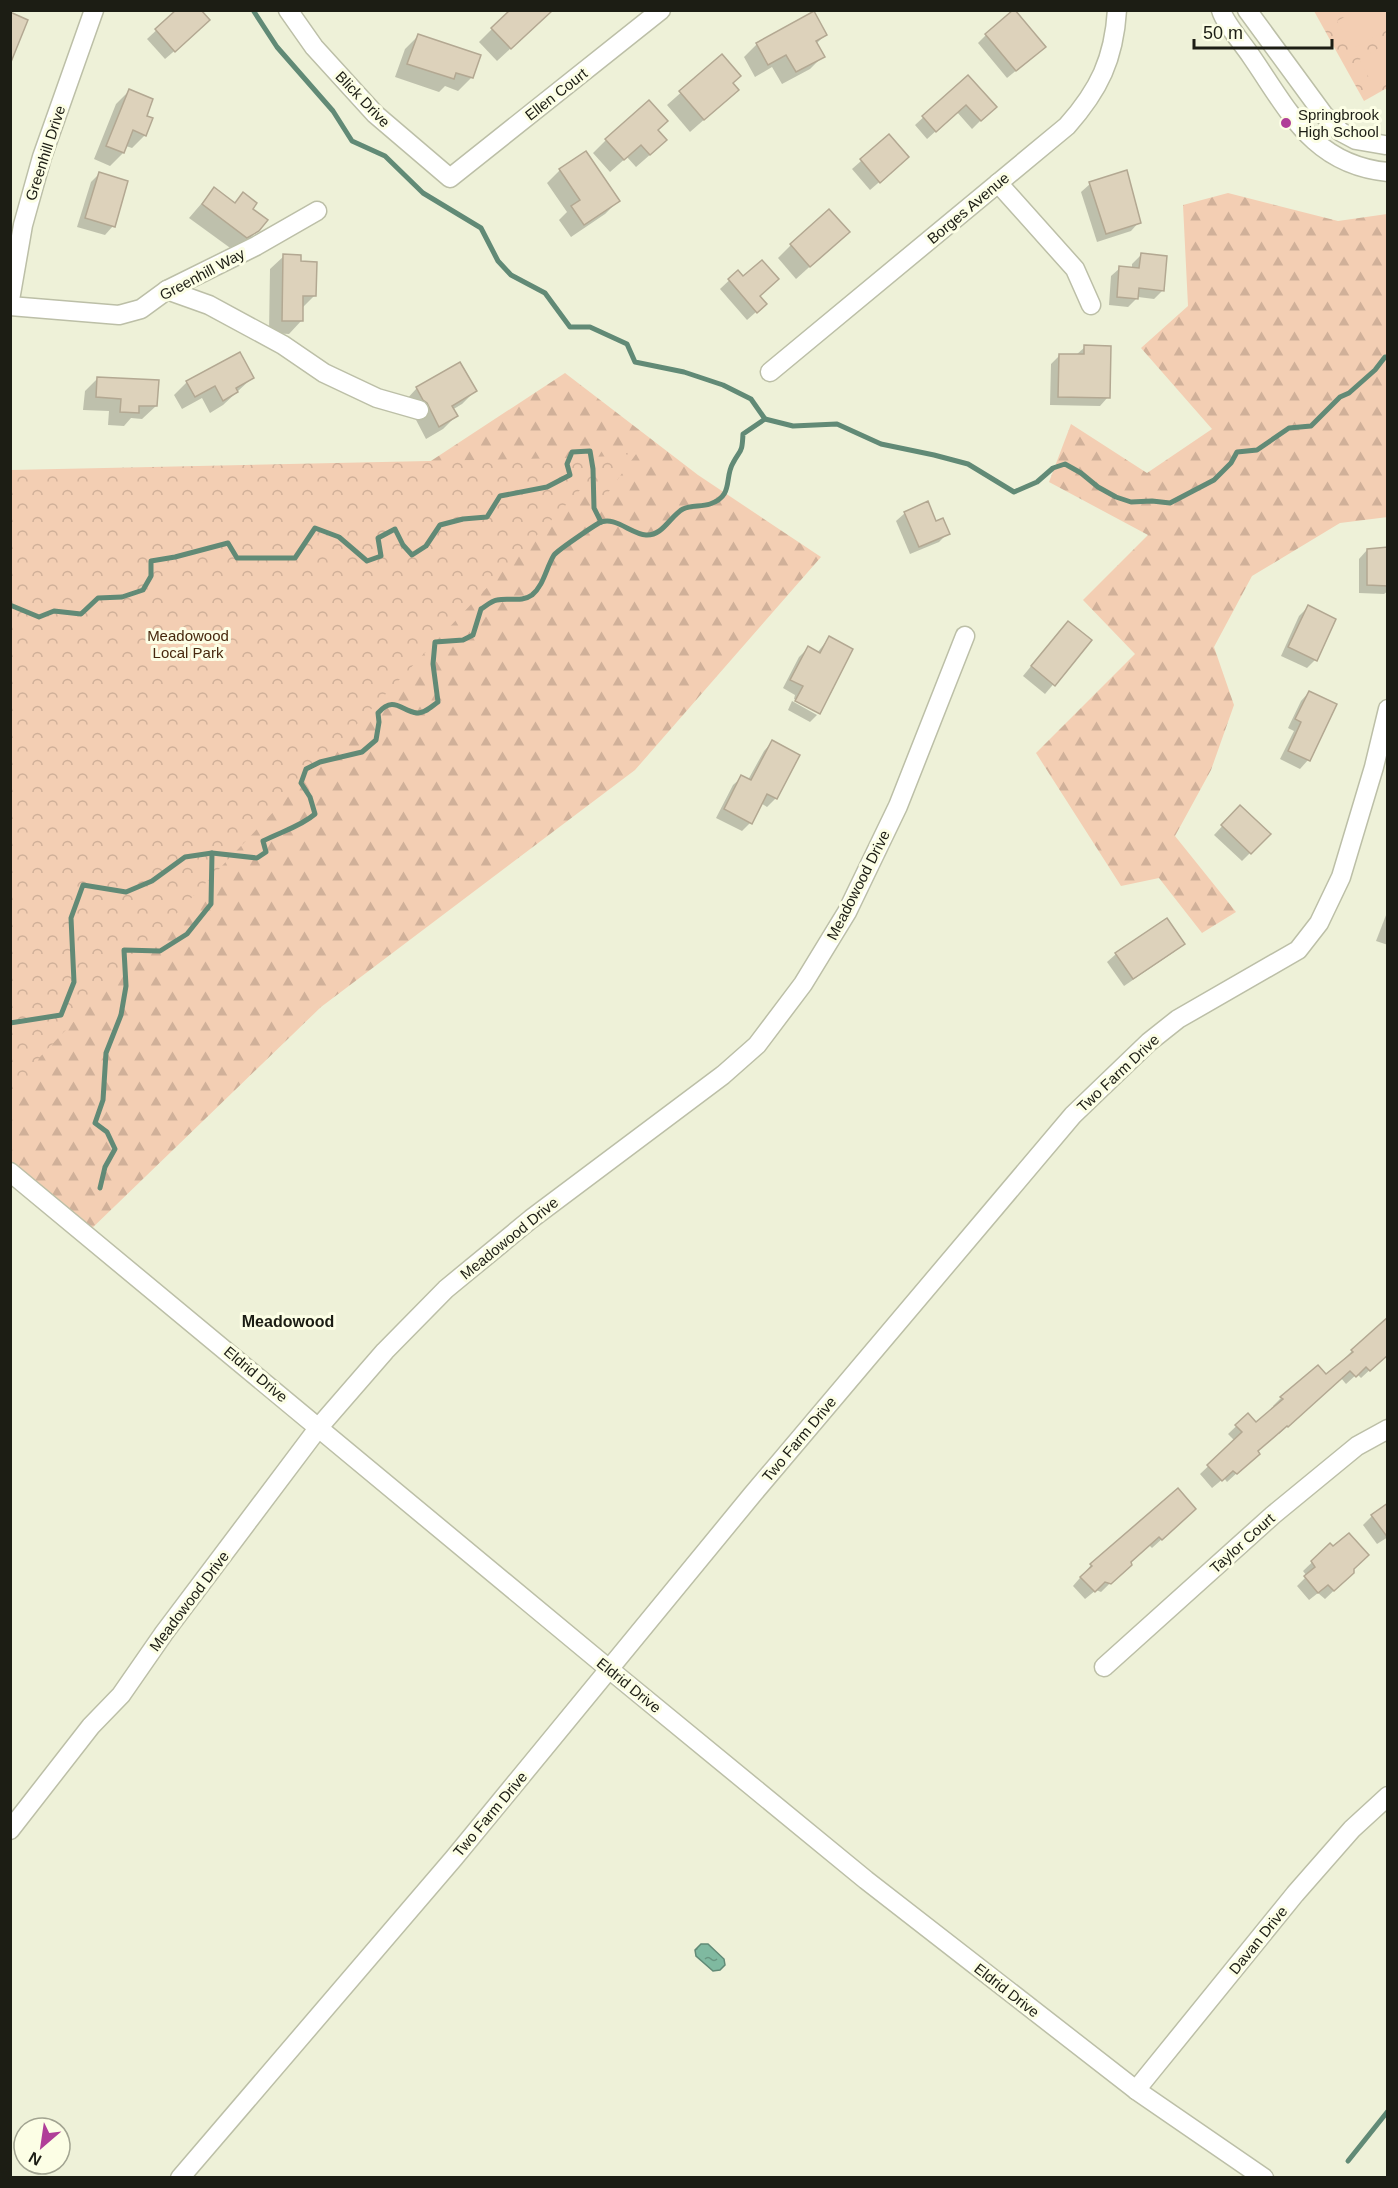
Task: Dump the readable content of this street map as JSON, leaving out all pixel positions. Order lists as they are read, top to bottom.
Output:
{
  "streets": {
    "street": [
      "Ellen Court",
      "Blick Drive",
      "Greenhill Drive",
      "Borges Avenue",
      "Greenhill Way",
      "Meadowood Drive",
      "Two Farm Drive",
      "Eldrid Drive",
      "Taylor Court",
      "Davan Drive"
    ]
  },
  "crossings": [
    ["Ellen Court", "Blick Drive"],
    ["Meadowood Drive", "Eldrid Drive"],
    ["Two Farm Drive", "Eldrid Drive"],
    ["Eldrid Drive", "Davan Drive"]
  ],
  "districts": ["Meadowood"],
  "parks": ["Meadowood Local Park"],
  "places": ["Springbrook High School"],
  "scale_bar": "50 m",
  "north": "bottom left"
}
